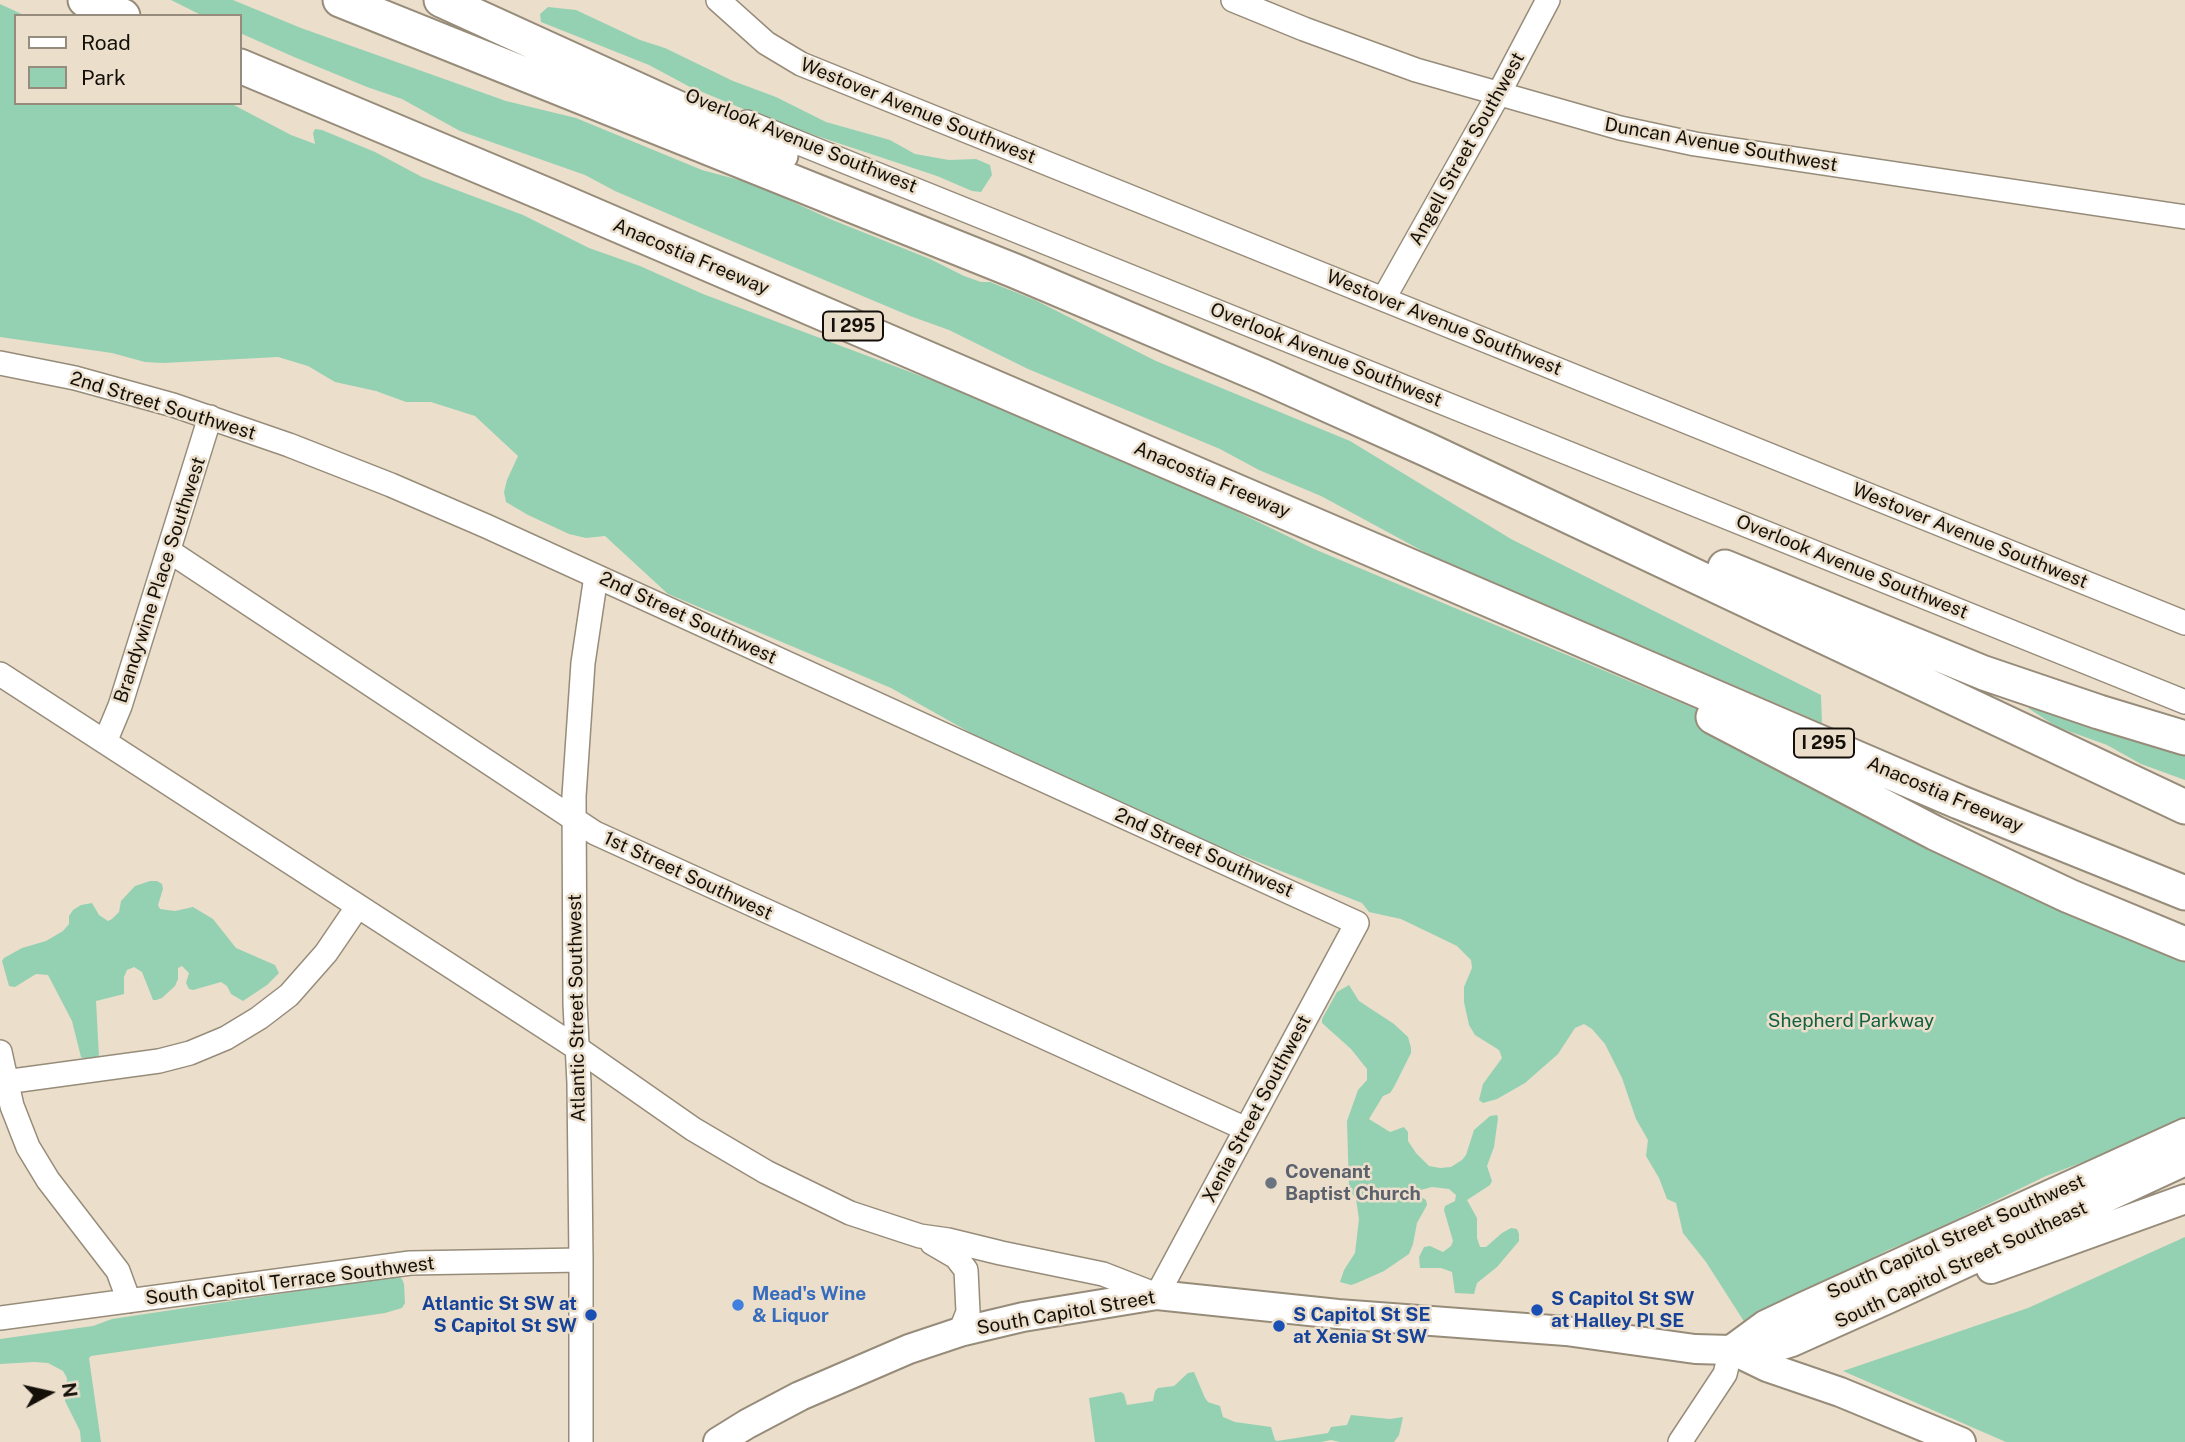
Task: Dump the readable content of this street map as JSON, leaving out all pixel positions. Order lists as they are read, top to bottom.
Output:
{
  "streets": {
    "highway": ["Anacostia Freeway", "I 295"],
    "main road": ["South Capitol Street Southwest", "South Capitol Street Southeast", "South Capitol Street"],
    "street": [
      "Westover Avenue Southwest",
      "Overlook Avenue Southwest",
      "Duncan Avenue Southwest",
      "Angell Street Southwest",
      "2nd Street Southwest",
      "Brandywine Place Southwest",
      "1st Street Southwest",
      "Atlantic Street Southwest",
      "Xenia Street Southwest",
      "South Capitol Terrace Southwest"
    ]
  },
  "crossings": [
    ["Westover Avenue Southwest", "Angell Street Southwest"],
    ["Duncan Avenue Southwest", "Angell Street Southwest"],
    ["2nd Street Southwest", "Brandywine Place Southwest"],
    ["2nd Street Southwest", "Atlantic Street Southwest"],
    ["2nd Street Southwest", "Xenia Street Southwest"],
    ["Brandywine Place Southwest", "1st Street Southwest"],
    ["1st Street Southwest", "Atlantic Street Southwest"],
    ["1st Street Southwest", "Xenia Street Southwest"],
    ["Atlantic Street Southwest", "South Capitol Terrace Southwest"],
    ["Xenia Street Southwest", "South Capitol Street"],
    ["South Capitol Street Southwest", "South Capitol Street Southeast"],
    ["South Capitol Street Southwest", "South Capitol Street"],
    ["South Capitol Street Southeast", "South Capitol Street"]
  ],
  "parks": ["Shepherd Parkway"],
  "places": [
    "Covenant Baptist Church",
    "Mead's Wine & Liquor",
    "S Capitol St SW at Halley Pl SE",
    "Atlantic St SW at S Capitol St SW",
    "S Capitol St SE at Xenia St SW"
  ],
  "legend": ["Road", "Park"],
  "north": "right"
}
